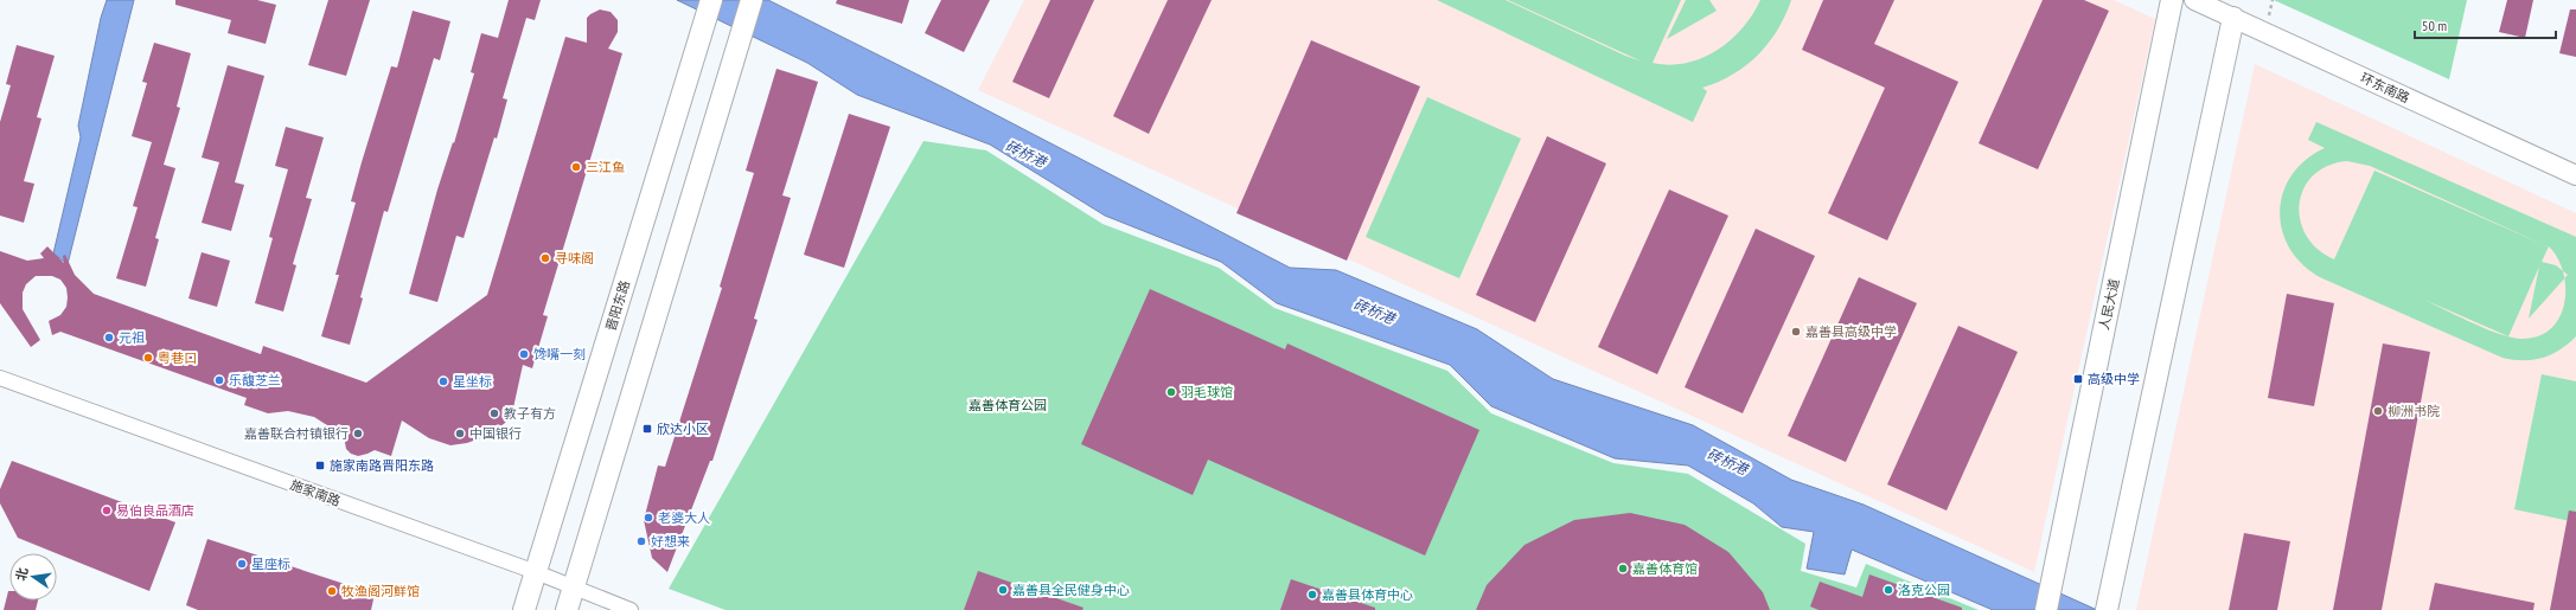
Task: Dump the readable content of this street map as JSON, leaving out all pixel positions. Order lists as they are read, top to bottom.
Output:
{
  "streets": {
    "main road": ["人民大道", "晋阳东路"],
    "street": ["环东南路", "施家南路"]
  },
  "crossings": [
    ["晋阳东路", "施家南路"]
  ],
  "water": ["砖桥港"],
  "parks": ["嘉善体育公园"],
  "places": {
    "other": [
      "三江鱼",
      "寻味阁",
      "嘉善县高级中学",
      "元祖",
      "馋嘴一刻",
      "粤巷口",
      "乐馥芝兰",
      "星坐标",
      "羽毛球馆",
      "柳洲书院",
      "教子有方",
      "嘉善联合村镇银行",
      "中国银行",
      "易伯良品酒店",
      "老婆大人",
      "好想来",
      "星座标",
      "嘉善体育馆",
      "嘉善县全民健身中心",
      "洛克公园",
      "牧渔阁河鲜馆",
      "嘉善县体育中心"
    ],
    "transit": ["高级中学", "欣达小区", "施家南路晋阳东路"]
  },
  "scale_bar": "50 m",
  "north": "left"
}
